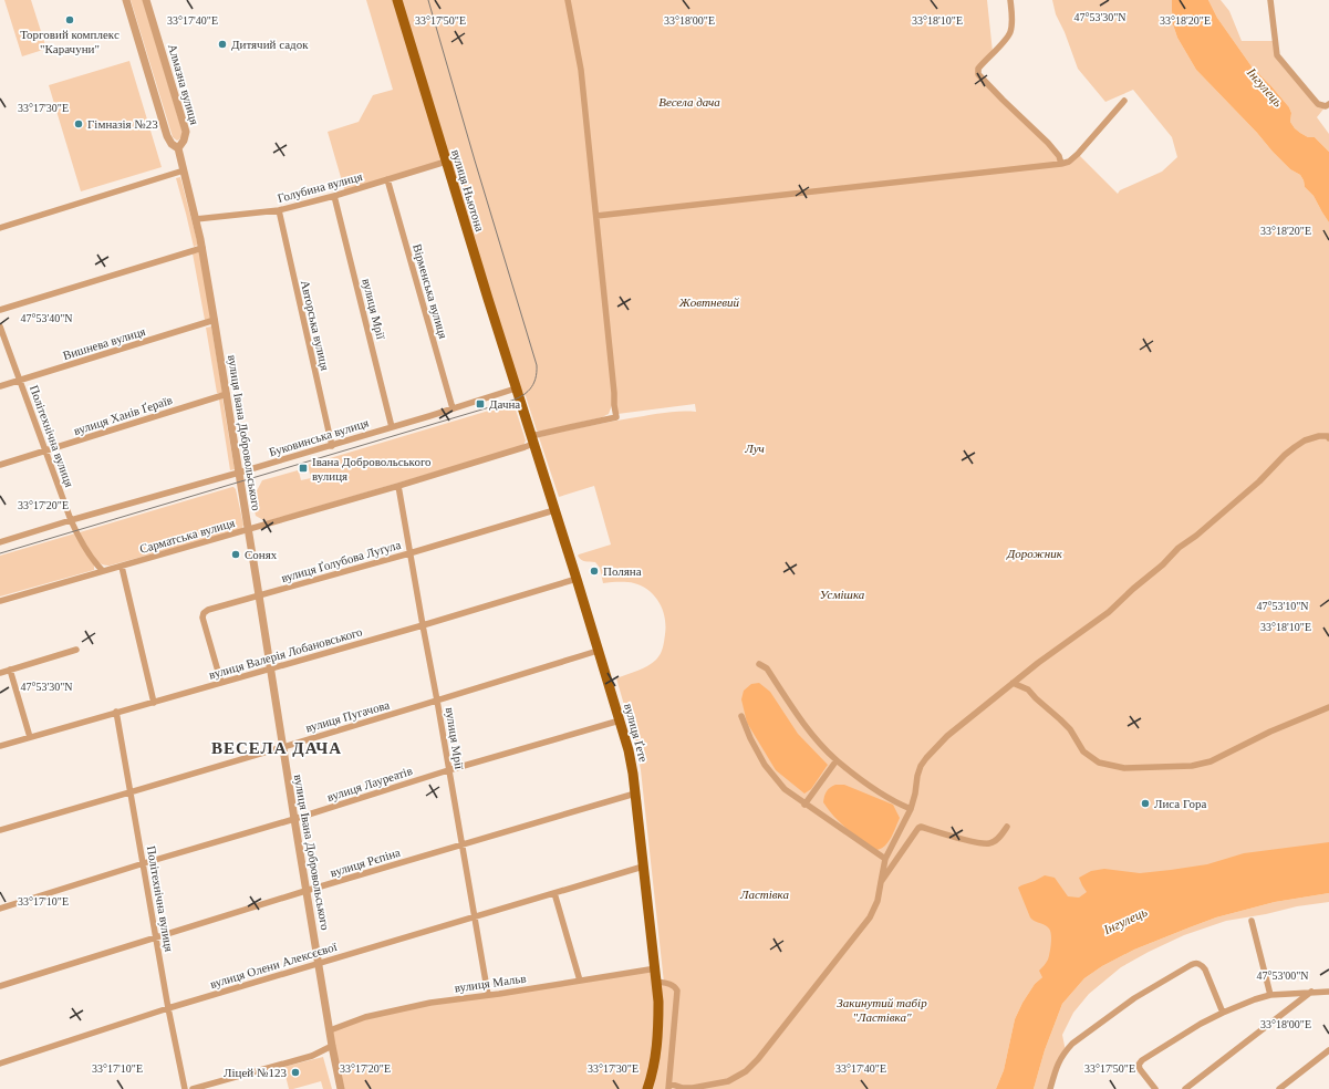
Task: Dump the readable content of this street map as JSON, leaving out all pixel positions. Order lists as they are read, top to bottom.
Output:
{
  "streets": {
    "main road": ["вулиця Ньютона", "вулиця Ґете"],
    "street": [
      "Алмазна вулиця",
      "Голубина вулиця",
      "Вірменська вулиця",
      "вулиця Мрії",
      "Авторська вулиця",
      "Вишнева вулиця",
      "вулиця Ханів Ґераїв",
      "вулиця Івана Добровольського",
      "Політехнічна вулиця",
      "Буковинська вулиця",
      "Сарматська вулиця",
      "вулиця Ґолубова Луґула",
      "вулиця Валерія Лобановського",
      "вулиця Пугачова",
      "вулиця Лауреатів",
      "вулиця Рєпіна",
      "вулиця Олени Алексєєвої",
      "вулиця Мальв"
    ]
  },
  "crossings": [
    ["Алмазна вулиця", "вулиця Івана Добровольського"],
    ["Голубина вулиця", "вулиця Ньютона"],
    ["Голубина вулиця", "Вірменська вулиця"],
    ["Голубина вулиця", "вулиця Мрії"],
    ["Голубина вулиця", "Авторська вулиця"],
    ["Голубина вулиця", "вулиця Івана Добровольського"],
    ["вулиця Ньютона", "Буковинська вулиця"],
    ["вулиця Ньютона", "вулиця Ґете"],
    ["Вірменська вулиця", "Буковинська вулиця"],
    ["вулиця Мрії", "Буковинська вулиця"],
    ["вулиця Мрії", "Сарматська вулиця"],
    ["вулиця Мрії", "вулиця Ґолубова Луґула"],
    ["вулиця Мрії", "вулиця Валерія Лобановського"],
    ["вулиця Мрії", "вулиця Пугачова"],
    ["вулиця Мрії", "вулиця Лауреатів"],
    ["вулиця Мрії", "вулиця Рєпіна"],
    ["вулиця Мрії", "вулиця Олени Алексєєвої"],
    ["вулиця Мрії", "вулиця Мальв"],
    ["Авторська вулиця", "Буковинська вулиця"],
    ["Вишнева вулиця", "вулиця Івана Добровольського"],
    ["Вишнева вулиця", "Політехнічна вулиця"],
    ["вулиця Ханів Ґераїв", "вулиця Івана Добровольського"],
    ["вулиця Ханів Ґераїв", "Політехнічна вулиця"],
    ["вулиця Івана Добровольського", "Буковинська вулиця"],
    ["вулиця Івана Добровольського", "Сарматська вулиця"],
    ["вулиця Івана Добровольського", "вулиця Ґолубова Луґула"],
    ["вулиця Івана Добровольського", "вулиця Валерія Лобановського"],
    ["вулиця Івана Добровольського", "вулиця Пугачова"],
    ["вулиця Івана Добровольського", "вулиця Лауреатів"],
    ["вулиця Івана Добровольського", "вулиця Рєпіна"],
    ["вулиця Івана Добровольського", "вулиця Олени Алексєєвої"],
    ["вулиця Івана Добровольського", "вулиця Мальв"],
    ["Політехнічна вулиця", "Буковинська вулиця"],
    ["Політехнічна вулиця", "Сарматська вулиця"],
    ["Політехнічна вулиця", "вулиця Валерія Лобановського"],
    ["Політехнічна вулиця", "вулиця Пугачова"],
    ["Політехнічна вулиця", "вулиця Лауреатів"],
    ["Політехнічна вулиця", "вулиця Рєпіна"],
    ["Політехнічна вулиця", "вулиця Олени Алексєєвої"],
    ["Буковинська вулиця", "вулиця Ґете"],
    ["Сарматська вулиця", "вулиця Ґете"],
    ["вулиця Ґолубова Луґула", "вулиця Валерія Лобановського"],
    ["вулиця Ґолубова Луґула", "вулиця Ґете"],
    ["вулиця Валерія Лобановського", "вулиця Ґете"],
    ["вулиця Пугачова", "вулиця Ґете"],
    ["вулиця Ґете", "вулиця Лауреатів"],
    ["вулиця Ґете", "вулиця Рєпіна"],
    ["вулиця Ґете", "вулиця Олени Алексєєвої"],
    ["вулиця Ґете", "вулиця Мальв"]
  ],
  "districts": ["ВЕСЕЛА ДАЧА"],
  "water": ["Інгулець"],
  "parks": [
    "Весела дача",
    "Жовтневий",
    "Луч",
    "Дорожник",
    "Усмішка",
    "Ластівка",
    "Закинутий табір \"Ластівка\""
  ],
  "places": {
    "other": [
      "Торговий комплекс \"Карачуни\"",
      "Дитячий садок",
      "Гімназія №23",
      "Сонях",
      "Поляна",
      "Лиса Гора",
      "Ліцей №123"
    ],
    "transit": ["Дачна", "Івана Добровольського вулиця"]
  },
  "coordinates": [
    "47°53'30\"N",
    "33°18'00\"E",
    "33°18'10\"E",
    "33°17'40\"E",
    "33°17'50\"E",
    "33°18'20\"E",
    "33°17'30\"E",
    "47°53'40\"N",
    "33°17'20\"E",
    "47°53'10\"N",
    "33°17'10\"E",
    "47°53'00\"N"
  ]
}
